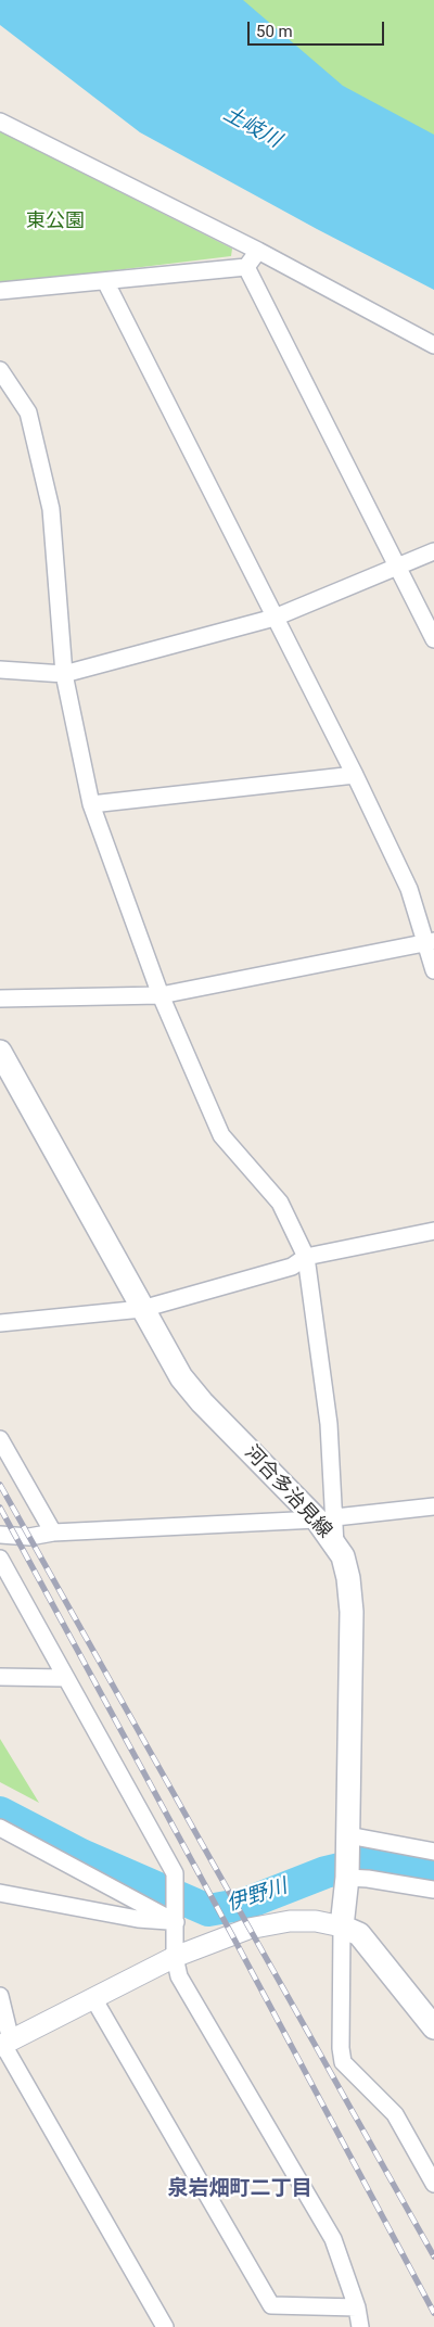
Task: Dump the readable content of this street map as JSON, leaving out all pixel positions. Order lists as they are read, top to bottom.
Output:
{
  "streets": {
    "main road": ["河合多治見線"]
  },
  "districts": ["泉岩畑町二丁目"],
  "water": ["土岐川", "伊野川"],
  "parks": ["東公園"],
  "scale_bar": "50 m"
}
